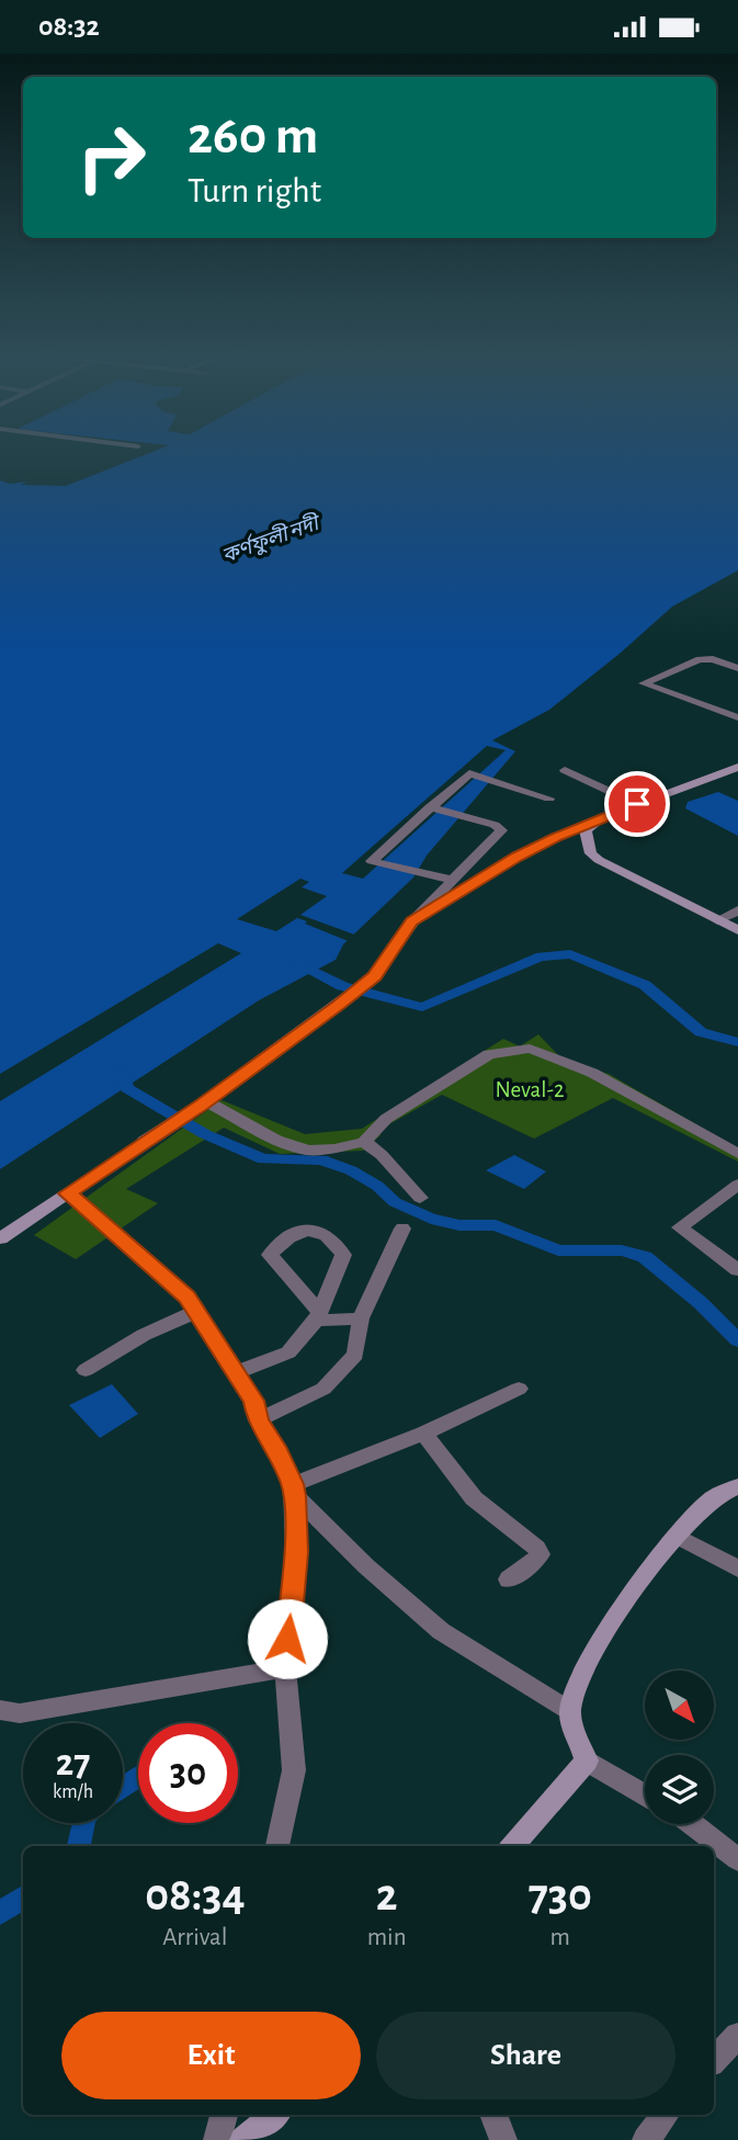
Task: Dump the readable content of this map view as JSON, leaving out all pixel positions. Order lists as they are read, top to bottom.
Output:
{
  "water": ["কর্ণফুলী নদী"],
  "parks": ["Neval-2"],
  "north": "bottom right",
  "page": {
    "status": "08:32",
    "turn": ["260 m", "Turn right"],
    "speed": "27 km/h",
    "limit": "30",
    "eta": [
      "08:34",
      "Arrival",
      "2",
      "min",
      "730",
      "m"
    ],
    "buttons": ["Exit", "Share"]
  }
}
